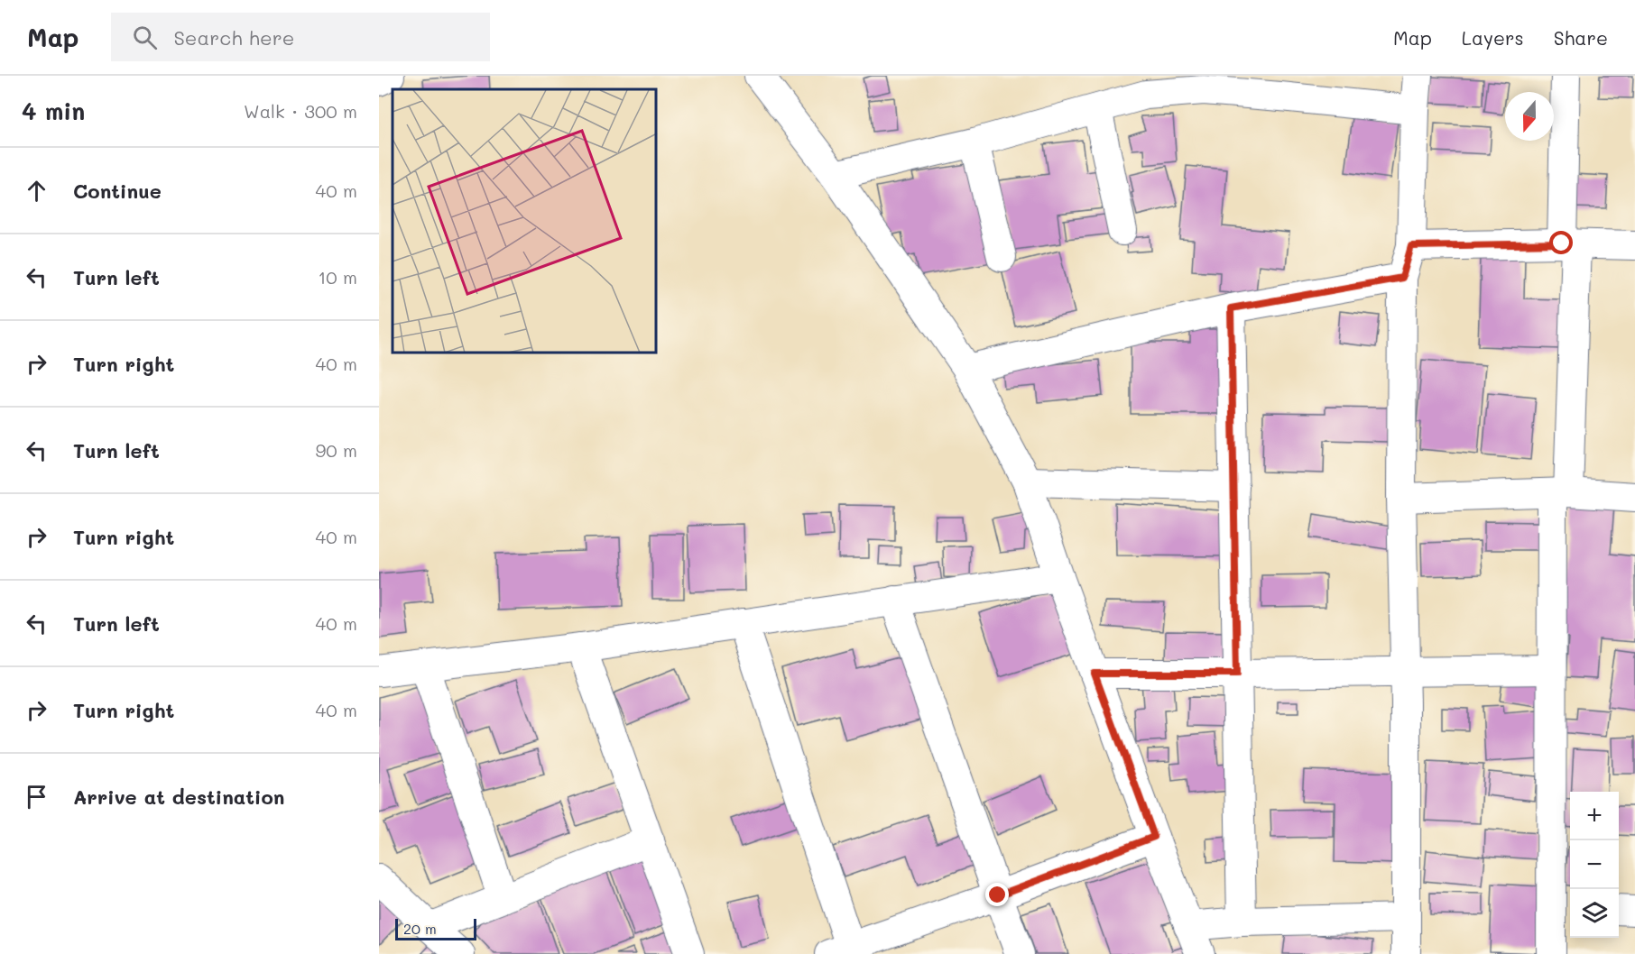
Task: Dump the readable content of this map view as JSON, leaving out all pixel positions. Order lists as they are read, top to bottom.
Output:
{
  "scale_bar": "20 m",
  "north": "bottom",
  "page": {
    "header": "Map",
    "search": "Search here",
    "nav": ["Map", "Layers", "Share"],
    "heading": ["4 min", "Walk · 300 m"],
    "list": [
      ["Continue", "40 m"],
      ["Turn left", "10 m"],
      ["Turn right", "40 m"],
      ["Turn left", "90 m"],
      ["Turn right", "40 m"],
      ["Turn left", "40 m"],
      ["Turn right", "40 m"],
      "Arrive at destination"
    ],
    "map_buttons": ["+", "−"],
    "scale": "20 m"
  }
}
